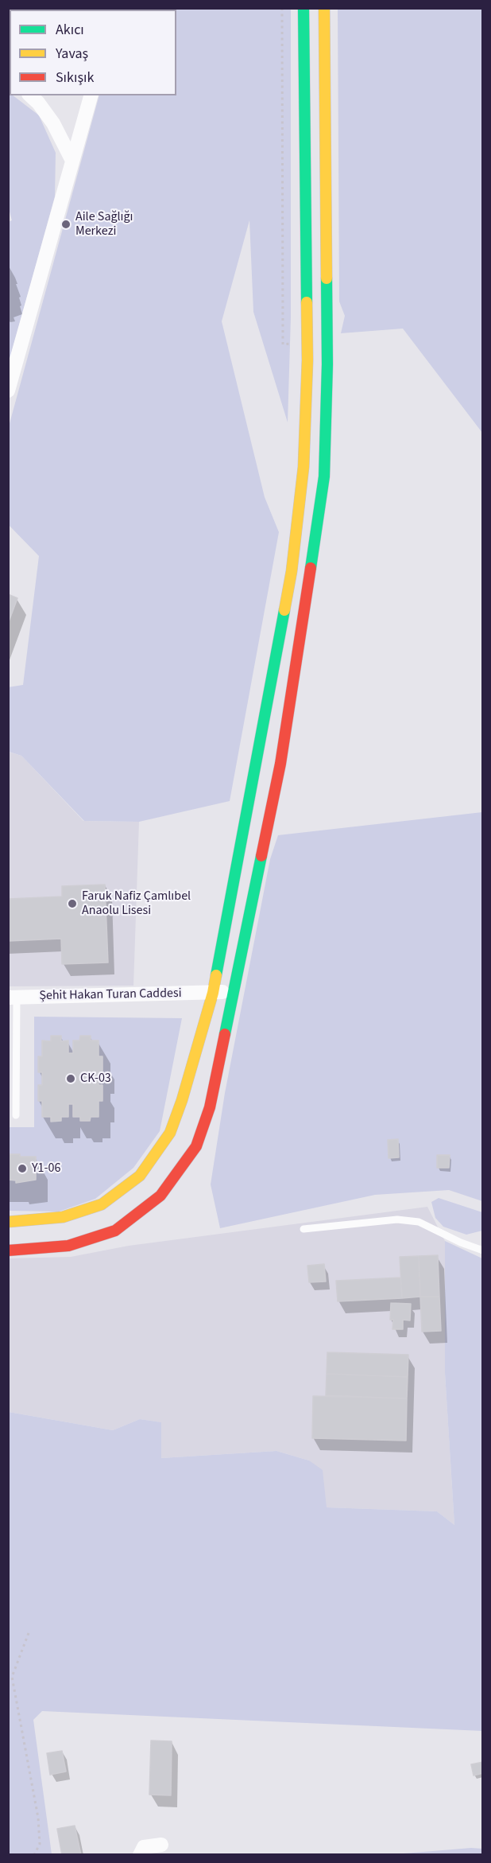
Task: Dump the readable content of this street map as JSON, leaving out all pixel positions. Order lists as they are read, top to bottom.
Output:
{
  "streets": {
    "street": ["Şehit Hakan Turan Caddesi"]
  },
  "places": [
    "Aile Sağlığı Merkezi",
    "Faruk Nafiz Çamlıbel Anaolu Lisesi",
    "CK-03",
    "Y1-06"
  ],
  "legend": ["Akıcı", "Yavaş", "Sıkışık"]
}
